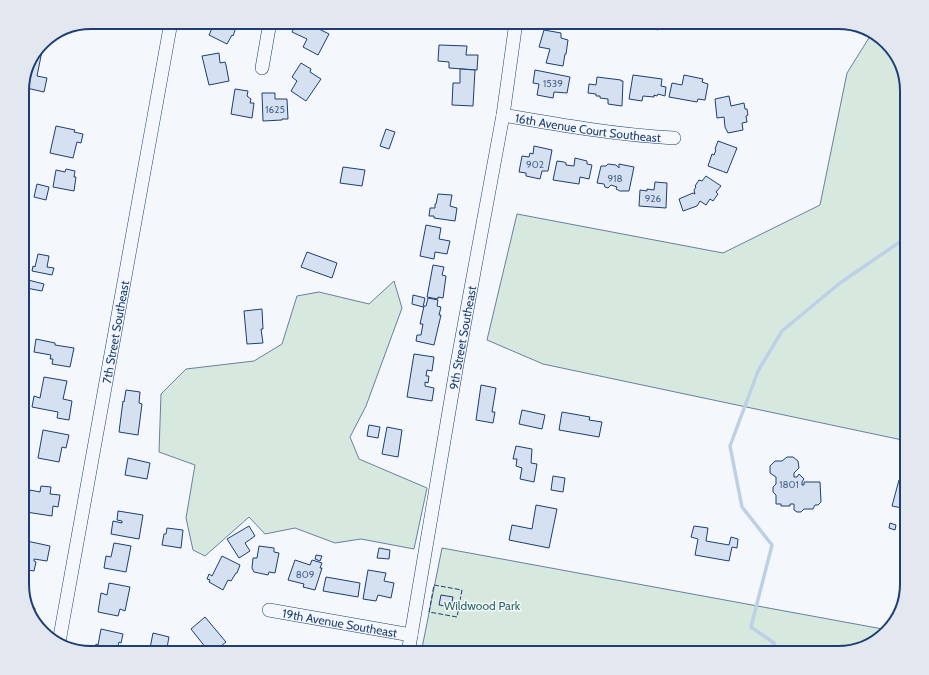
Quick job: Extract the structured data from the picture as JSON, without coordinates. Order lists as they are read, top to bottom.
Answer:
{
  "streets": {
    "street": [
      "16th Avenue Court Southeast",
      "7th Street Southeast",
      "9th Street Southeast",
      "19th Avenue Southeast"
    ]
  },
  "crossings": [
    ["16th Avenue Court Southeast", "9th Street Southeast"],
    ["9th Street Southeast", "19th Avenue Southeast"]
  ],
  "parks": ["Wildwood Park"],
  "house_numbers": [
    "1539",
    "1625",
    "902",
    "918",
    "926",
    "1801",
    "809"
  ]
}
